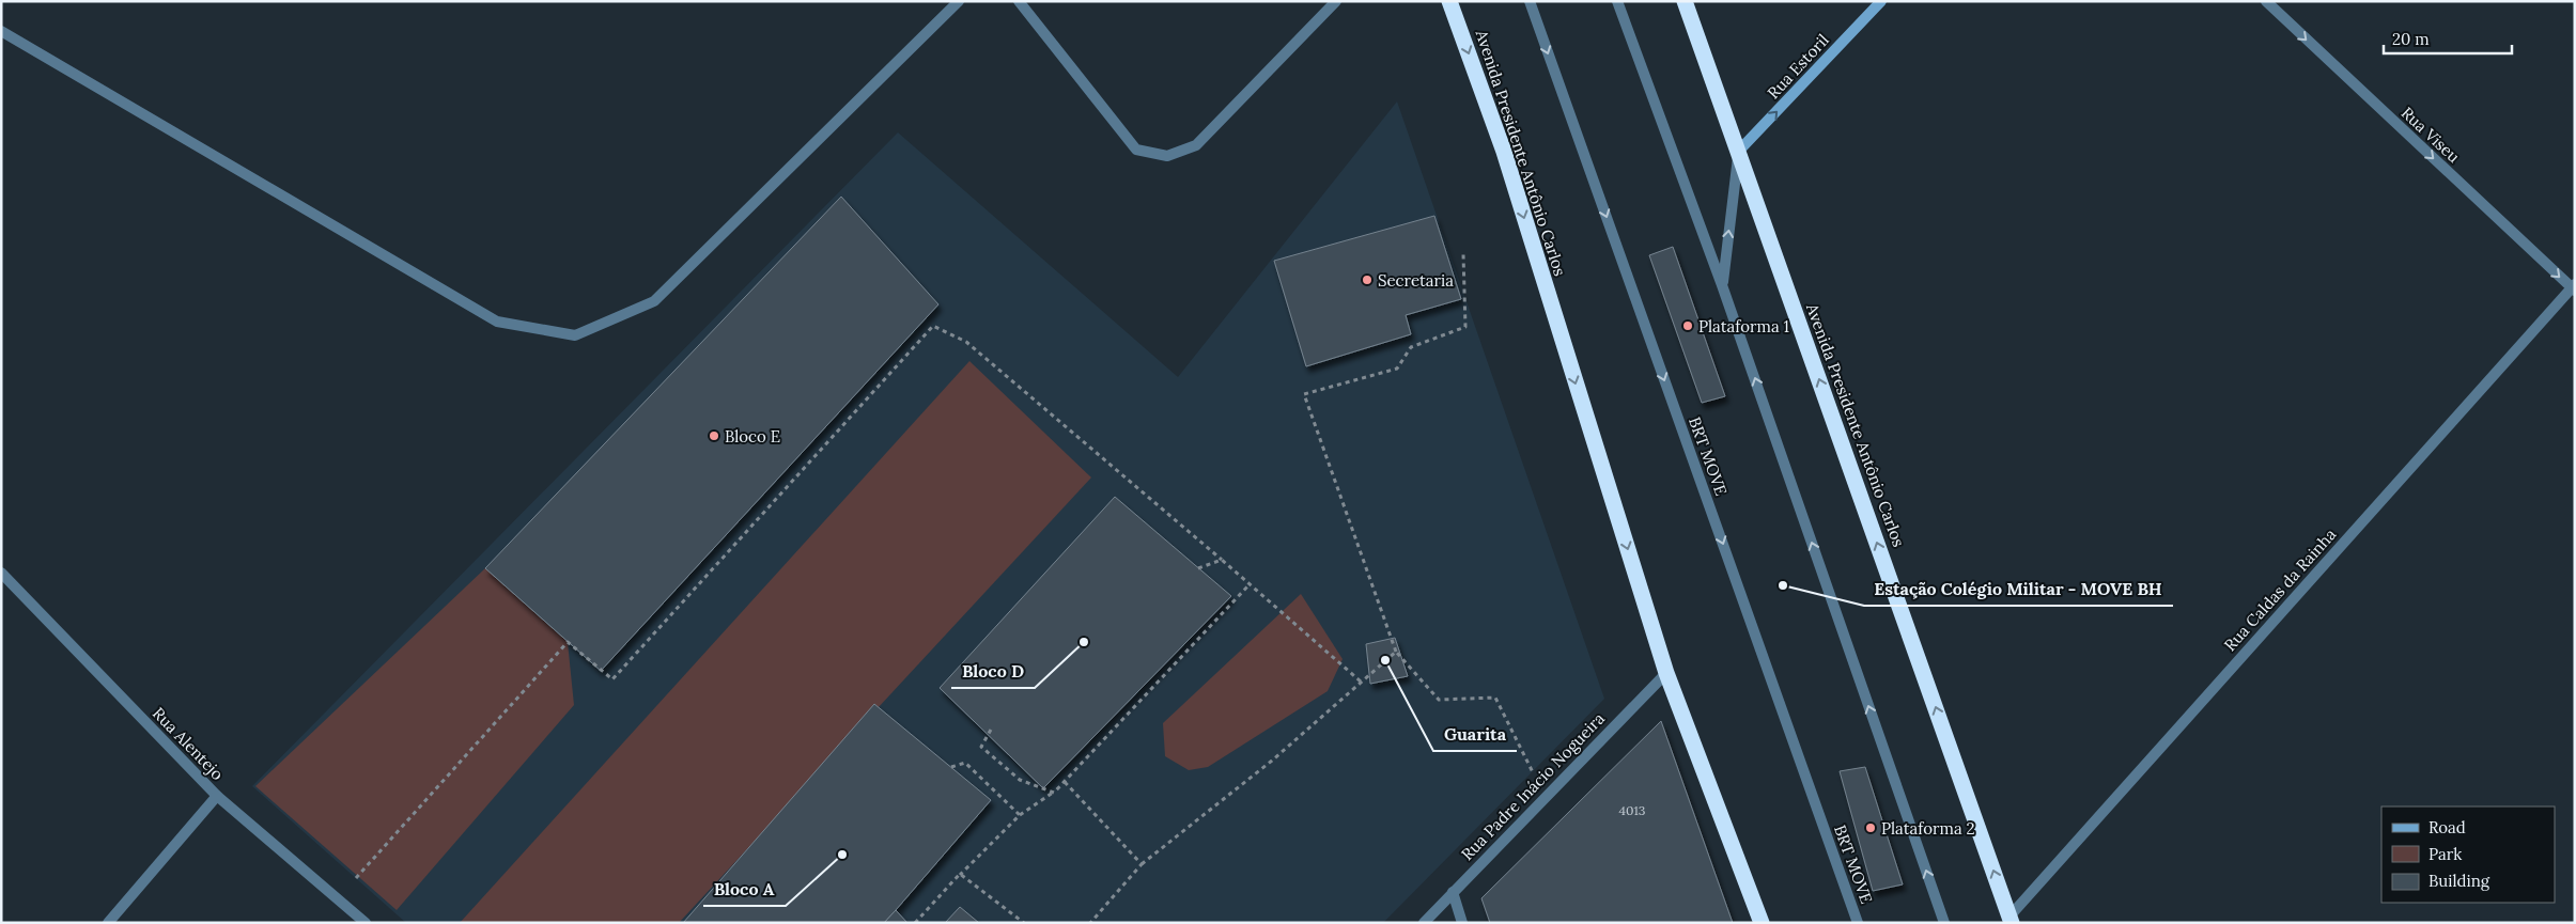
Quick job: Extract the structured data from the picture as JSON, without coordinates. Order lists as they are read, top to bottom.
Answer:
{
  "streets": {
    "highway": ["Avenida Presidente Antônio Carlos"],
    "street": [
      "Rua Estoril",
      "Rua Viseu",
      "BRT MOVE",
      "Rua Caldas da Rainha",
      "Rua Alentejo",
      "Rua Padre Inácio Nogueira"
    ]
  },
  "crossings": [
    ["Rua Estoril", "Avenida Presidente Antônio Carlos"],
    ["Rua Viseu", "Rua Caldas da Rainha"],
    ["Avenida Presidente Antônio Carlos", "Rua Caldas da Rainha"],
    ["Avenida Presidente Antônio Carlos", "Rua Padre Inácio Nogueira"]
  ],
  "one_way": ["Rua Estoril", "Rua Viseu"],
  "places": [
    "Secretaria",
    "Plataforma 1",
    "Bloco E",
    "Estação Colégio Militar - MOVE BH",
    "Bloco D",
    "Guarita",
    "Plataforma 2",
    "Bloco A"
  ],
  "house_numbers": ["4013"],
  "legend": ["Road", "Park", "Building"],
  "scale_bar": "20 m"
}
